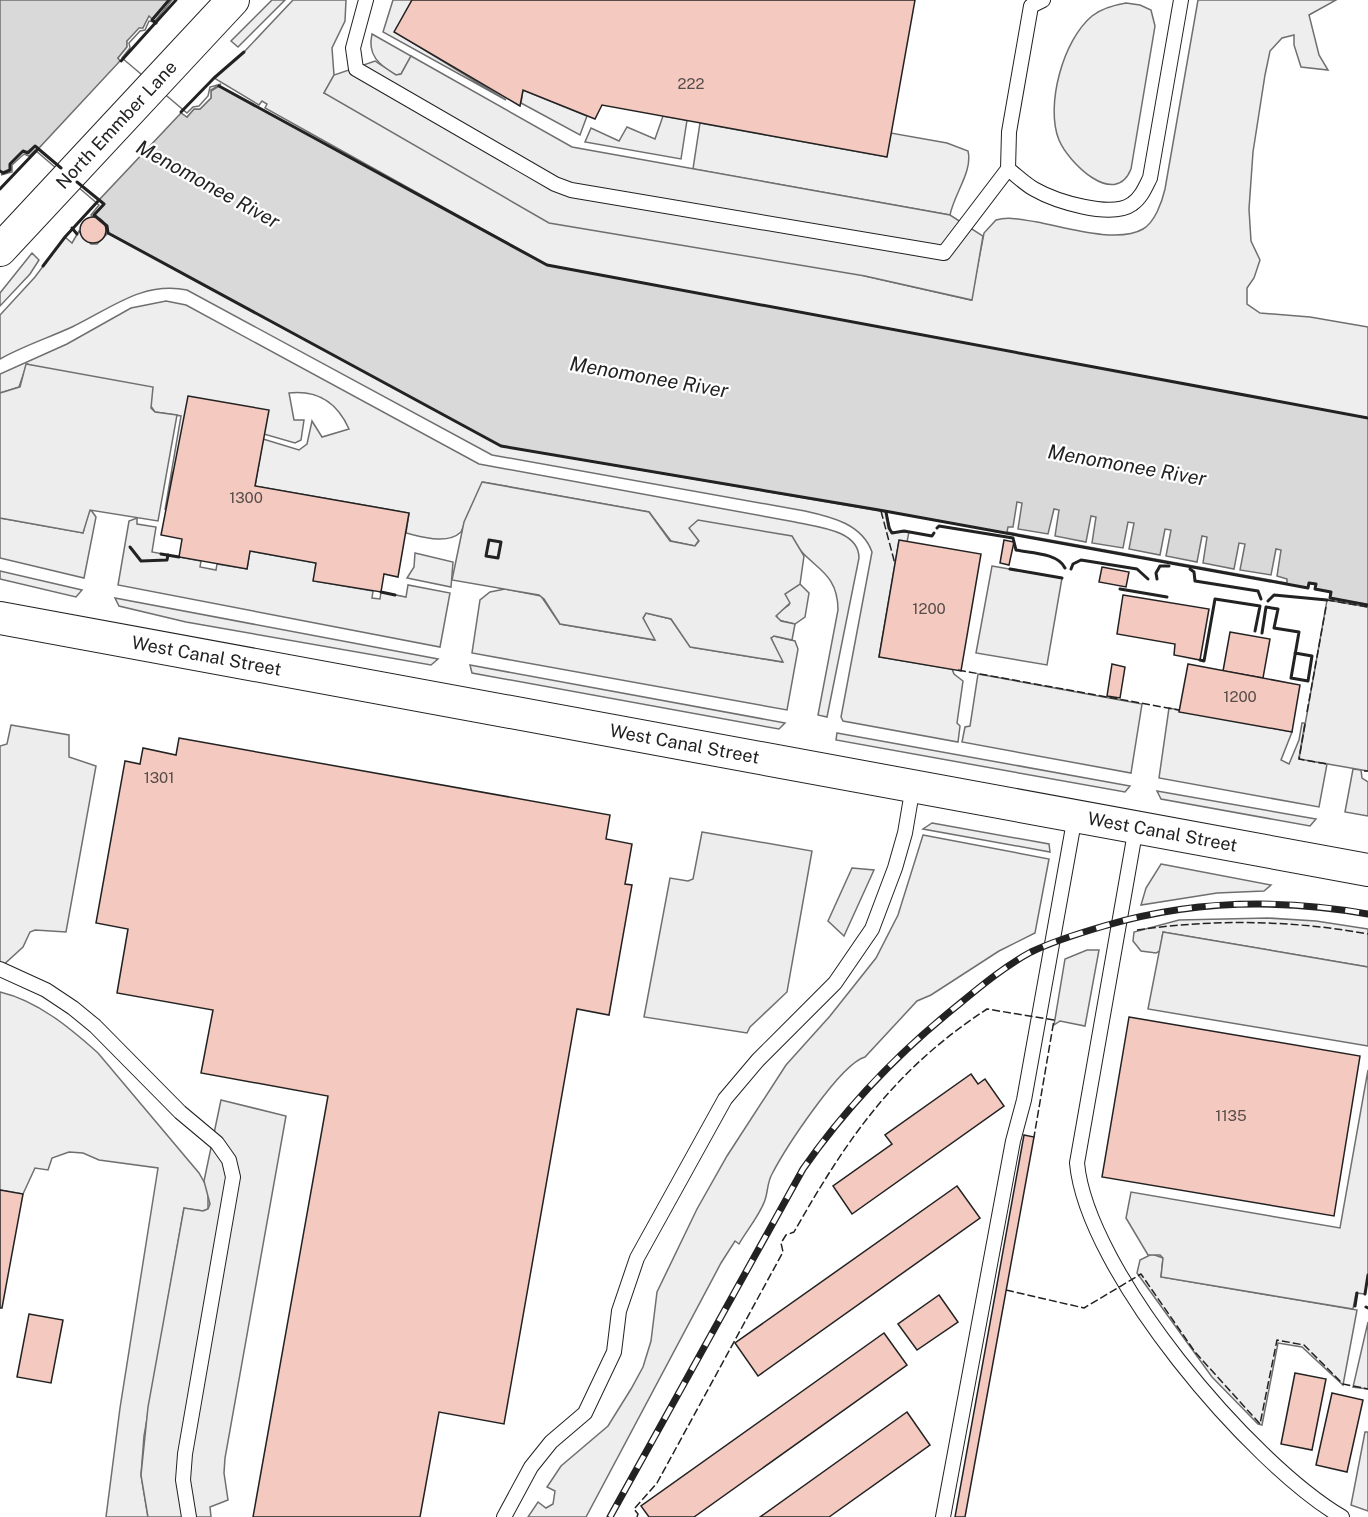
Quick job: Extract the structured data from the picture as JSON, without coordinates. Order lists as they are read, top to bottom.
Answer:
{
  "streets": {
    "street": ["North Emmber Lane", "West Canal Street"]
  },
  "water": ["Menomonee River"],
  "house_numbers": [
    "222",
    "1300",
    "1200",
    "1200",
    "1301",
    "1135"
  ]
}
